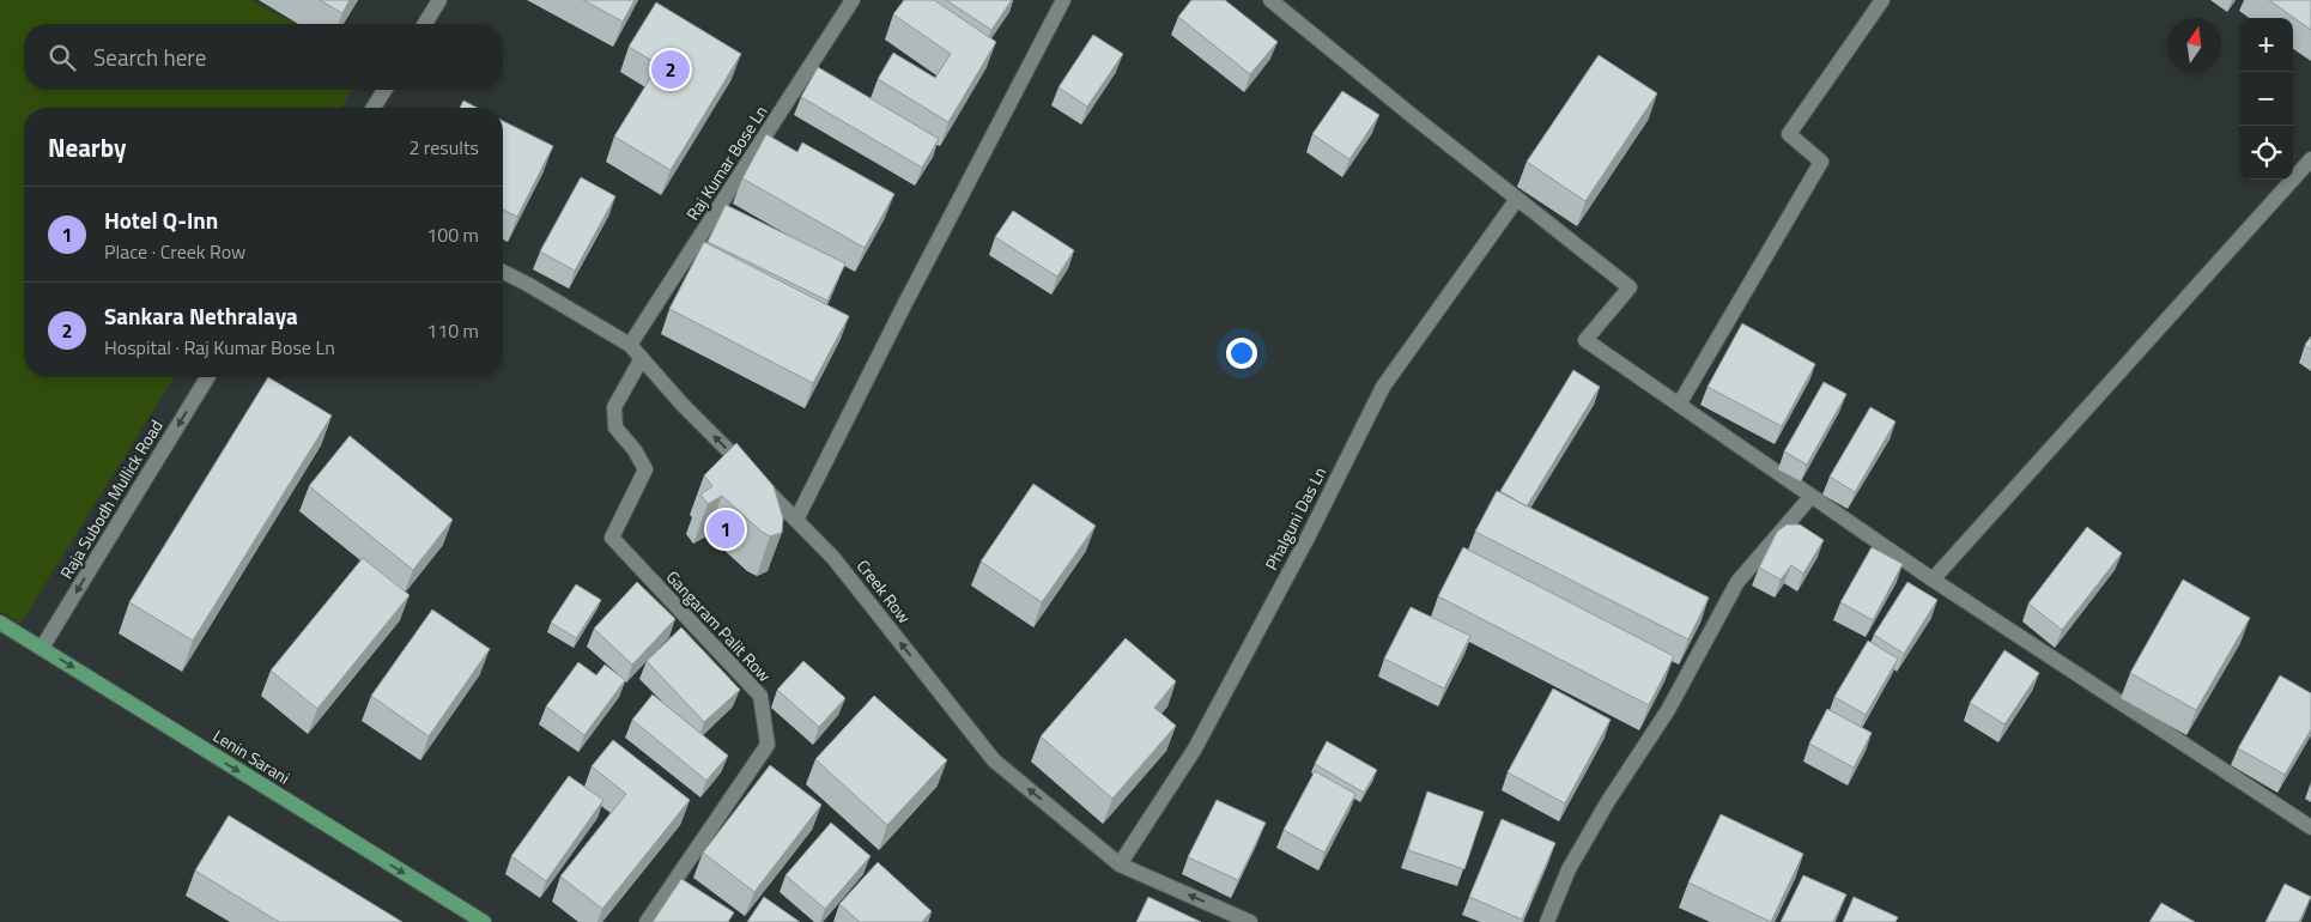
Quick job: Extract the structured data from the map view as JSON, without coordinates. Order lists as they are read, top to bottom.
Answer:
{
  "streets": {
    "main road": ["Lenin Sarani"],
    "street": [
      "Raj Kumar Bose Ln",
      "Raja Subodh Mullick Road",
      "Phalguni Das Ln",
      "Creek Row",
      "Gangaram Palit Row"
    ]
  },
  "crossings": [
    ["Raj Kumar Bose Ln", "Creek Row"],
    ["Raja Subodh Mullick Road", "Lenin Sarani"],
    ["Phalguni Das Ln", "Creek Row"],
    ["Creek Row", "Gangaram Palit Row"]
  ],
  "one_way": ["Raja Subodh Mullick Road", "Creek Row", "Lenin Sarani"],
  "north": "top",
  "page": {
    "map_buttons": ["+", "−"],
    "search": "Search here",
    "pins": ["2", "1"],
    "heading": ["Nearby", "2 results"],
    "list": [
      {
        "mark": "1",
        "name": "Hotel Q-Inn",
        "note": "Place · Creek Row",
        "value": "100 m"
      },
      {
        "mark": "2",
        "name": "Sankara Nethralaya",
        "note": "Hospital · Raj Kumar Bose Ln",
        "value": "110 m"
      }
    ]
  }
}
